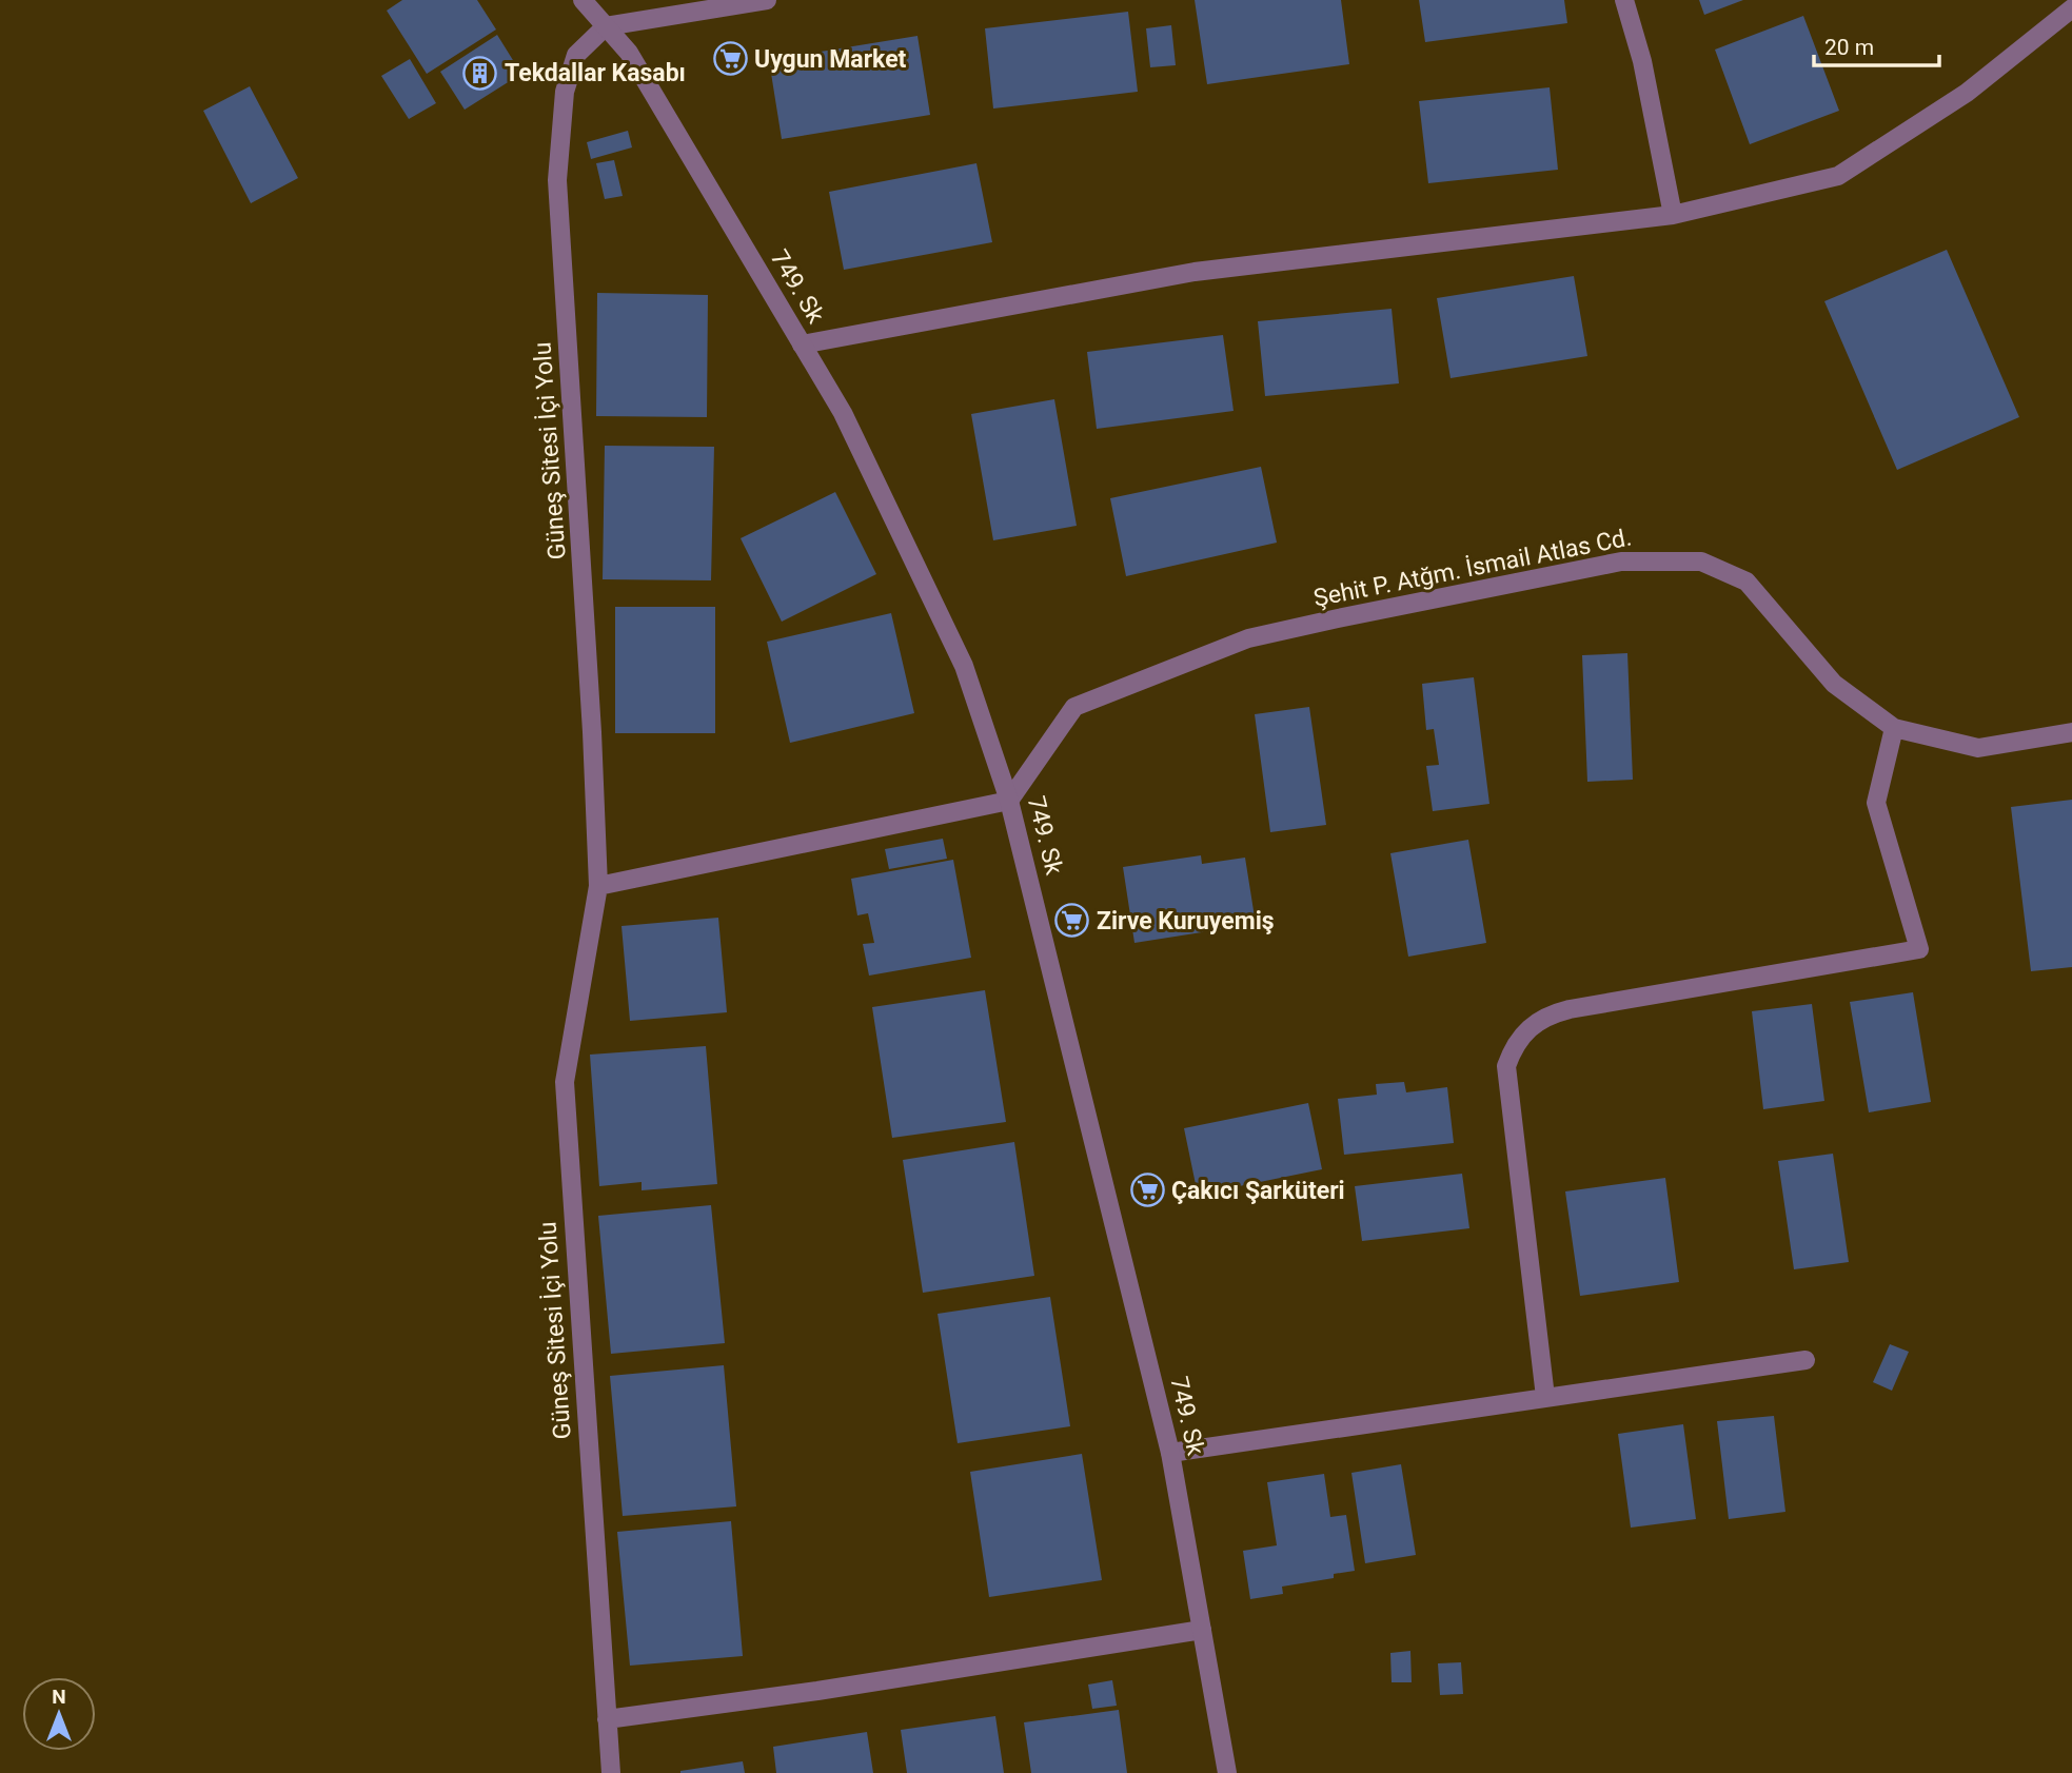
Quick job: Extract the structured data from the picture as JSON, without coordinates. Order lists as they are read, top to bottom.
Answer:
{
  "streets": {
    "street": ["749. Sk", "Güneş Sitesi İçi Yolu", "Şehit P. Atğm. İsmail Atlas Cd."]
  },
  "crossings": [
    ["749. Sk", "Güneş Sitesi İçi Yolu"],
    ["749. Sk", "Şehit P. Atğm. İsmail Atlas Cd."]
  ],
  "places": {
    "supermarket": ["Uygun Market", "Zirve Kuruyemiş", "Çakıcı Şarküteri"],
    "building": ["Tekdallar Kasabı"]
  },
  "scale_bar": "20 m",
  "north": "top"
}
